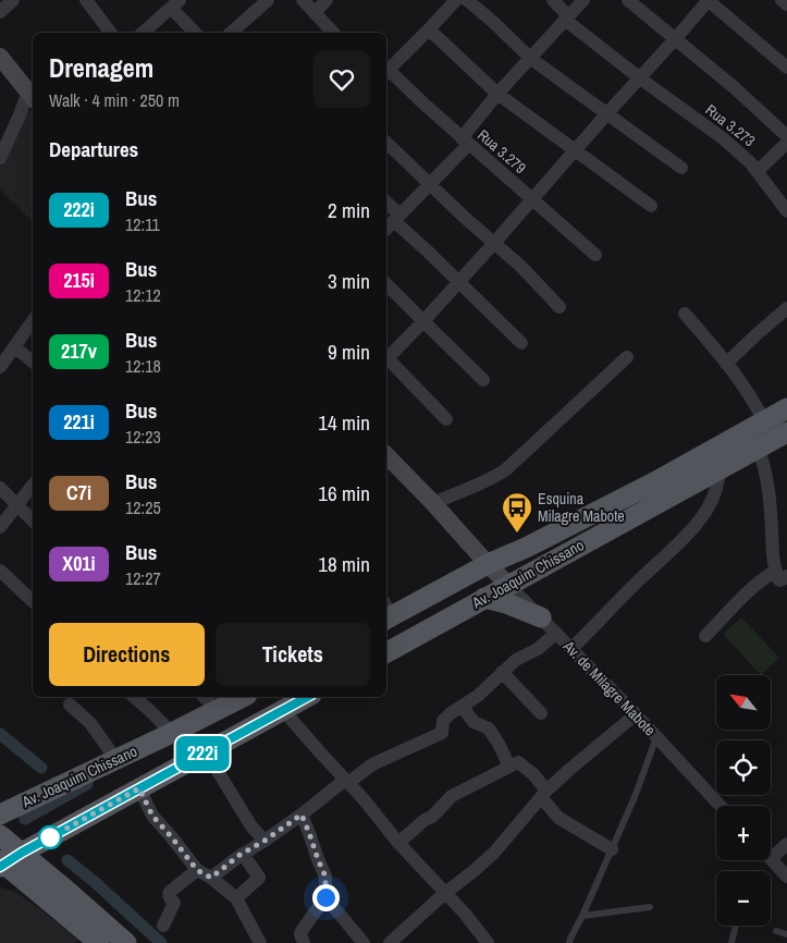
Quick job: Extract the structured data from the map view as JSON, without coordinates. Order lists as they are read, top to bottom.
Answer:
{
  "streets": {
    "main road": ["Av. Joaquim Chissano"],
    "street": ["Rua 3.273", "Rua 3.279", "Av. de Milagre Mabote"]
  },
  "crossings": [
    ["Av. Joaquim Chissano", "Av. de Milagre Mabote"]
  ],
  "places": {
    "bus stop": ["Esquina Milagre Mabote"]
  },
  "lines": ["bus line 222i"],
  "north": "top left",
  "page": {
    "on_map": "222i",
    "heading": [
      ["Drenagem", "Walk · 4 min · 250 m"],
      "Departures"
    ],
    "list": [
      {
        "mark": "222i",
        "name": "Bus",
        "note": "12:11",
        "value": "2 min"
      },
      {
        "mark": "215i",
        "name": "Bus",
        "note": "12:12",
        "value": "3 min"
      },
      {
        "mark": "217v",
        "name": "Bus",
        "note": "12:18",
        "value": "9 min"
      },
      {
        "mark": "221i",
        "name": "Bus",
        "note": "12:23",
        "value": "14 min"
      },
      {
        "mark": "C7i",
        "name": "Bus",
        "note": "12:25",
        "value": "16 min"
      },
      {
        "mark": "X01i",
        "name": "Bus",
        "note": "12:27",
        "value": "18 min"
      }
    ],
    "buttons": ["Directions", "Tickets"],
    "map_buttons": ["+", "−"]
  }
}
